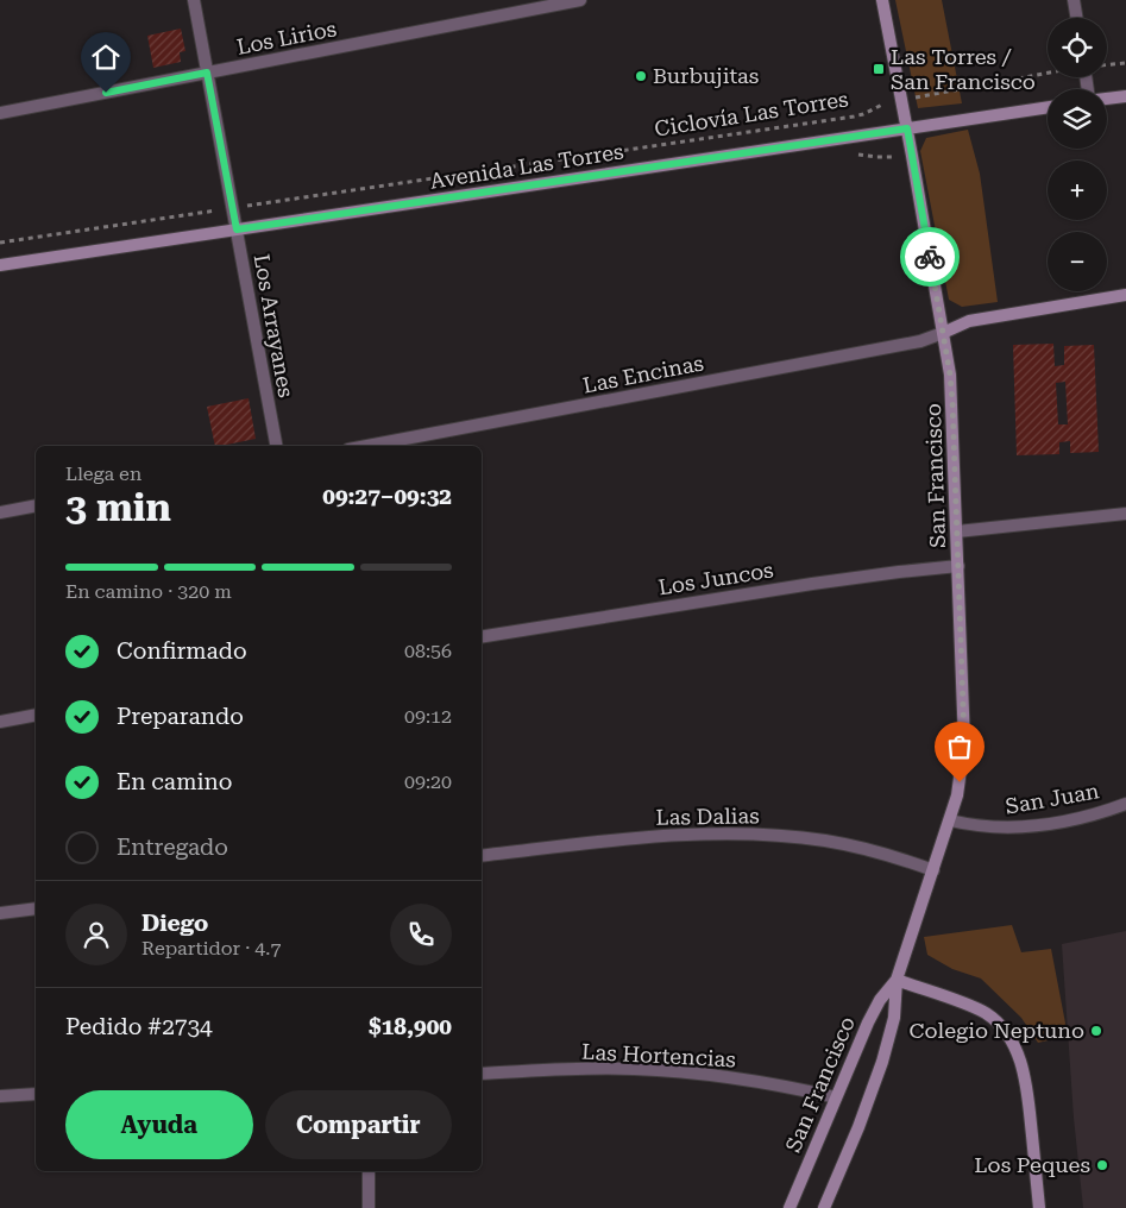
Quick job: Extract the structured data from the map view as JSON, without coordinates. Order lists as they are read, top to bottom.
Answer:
{
  "streets": {
    "main road": ["Avenida Las Torres", "San Francisco"],
    "street": [
      "Los Lirios",
      "Los Arrayanes",
      "Las Encinas",
      "Los Juncos",
      "San Juan",
      "Las Dalias",
      "Las Hortencias"
    ],
    "path": ["Ciclovía Las Torres"]
  },
  "crossings": [
    ["Los Lirios", "Los Arrayanes"],
    ["Ciclovía Las Torres", "Los Arrayanes"],
    ["Ciclovía Las Torres", "San Francisco"],
    ["Avenida Las Torres", "Los Arrayanes"],
    ["Avenida Las Torres", "San Francisco"],
    ["Las Encinas", "San Francisco"],
    ["San Francisco", "Los Juncos"],
    ["San Francisco", "San Juan"],
    ["San Francisco", "Las Dalias"],
    ["San Francisco", "Las Hortencias"]
  ],
  "places": {
    "transit": ["Las Torres / San Francisco"],
    "other": ["Burbujitas", "Colegio Neptuno", "Los Peques"]
  },
  "page": {
    "map_buttons": ["+", "−"],
    "heading": ["3 min", "Llega en", "09:27–09:32"],
    "panel": [
      "Diego",
      "Repartidor · 4.7",
      "Pedido #2734",
      "$18,900"
    ],
    "bar": "En camino · 320 m",
    "list": [
      ["Confirmado", "08:56"],
      ["Preparando", "09:12"],
      ["En camino", "09:20"],
      "Entregado"
    ],
    "buttons": ["Ayuda", "Compartir"]
  }
}
